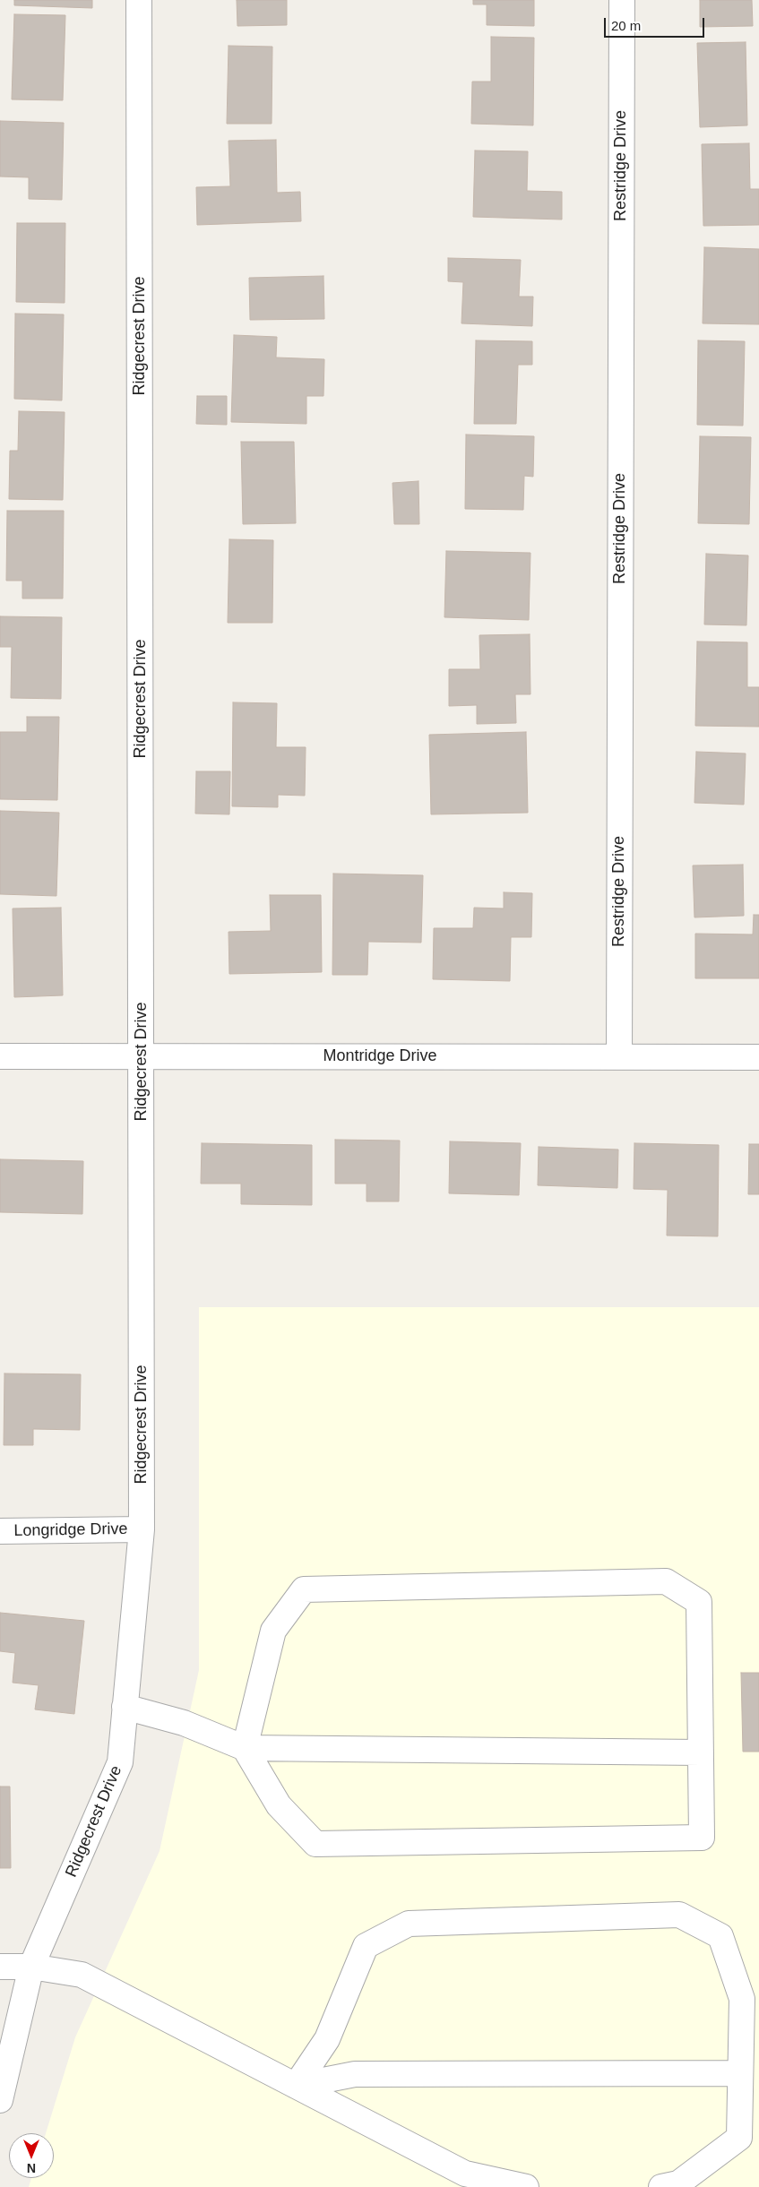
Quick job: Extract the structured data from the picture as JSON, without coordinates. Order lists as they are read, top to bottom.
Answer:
{
  "streets": {
    "street": [
      "Restridge Drive",
      "Ridgecrest Drive",
      "Montridge Drive",
      "Longridge Drive"
    ]
  },
  "crossings": [
    ["Restridge Drive", "Montridge Drive"],
    ["Ridgecrest Drive", "Montridge Drive"],
    ["Ridgecrest Drive", "Longridge Drive"]
  ],
  "scale_bar": "20 m",
  "north": "bottom"
}
